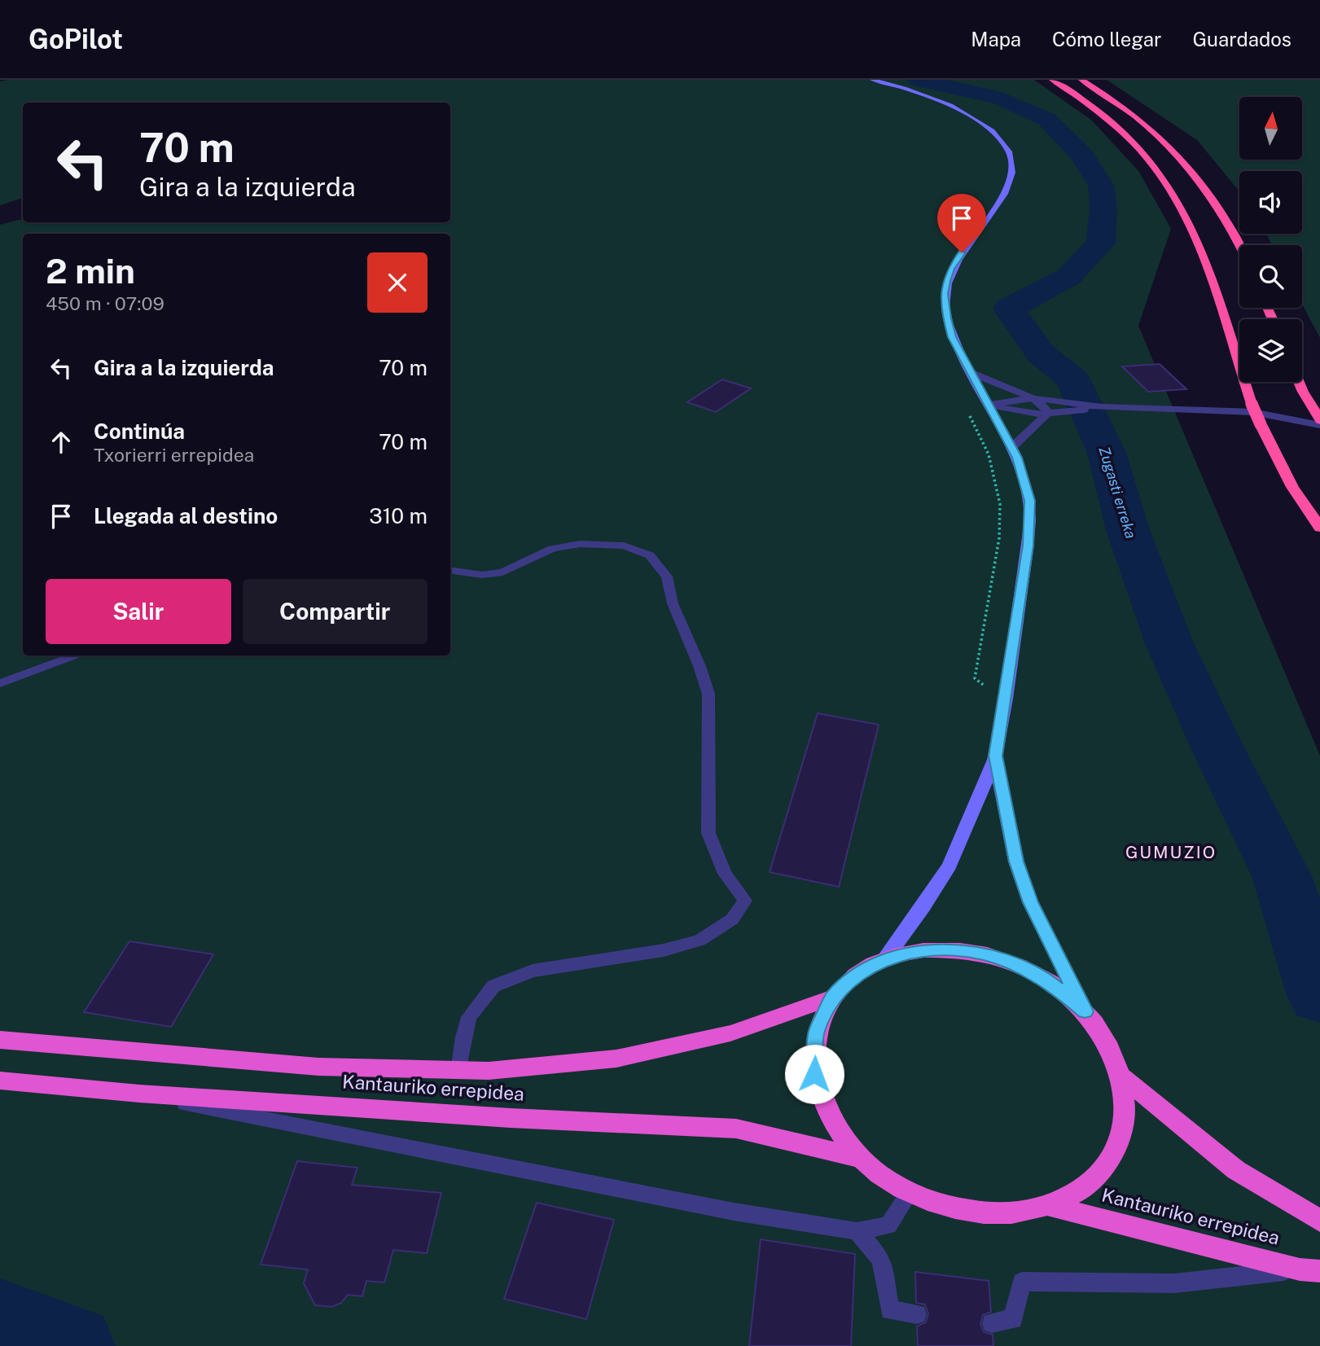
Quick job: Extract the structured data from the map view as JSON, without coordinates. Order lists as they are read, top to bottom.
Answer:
{
  "streets": {
    "highway": ["Kantauriko errepidea"]
  },
  "districts": ["GUMUZIO"],
  "water": ["Zugasti erreka"],
  "north": "top",
  "page": {
    "header": "GoPilot",
    "nav": ["Mapa", "Cómo llegar", "Guardados"],
    "turn": ["70 m", "Gira a la izquierda"],
    "heading": ["2 min", "450 m · 07:09"],
    "list": [
      {
        "name": "Gira a la izquierda",
        "value": "70 m"
      },
      {
        "name": "Continúa",
        "note": "Txorierri errepidea",
        "value": "70 m"
      },
      {
        "name": "Llegada al destino",
        "value": "310 m"
      }
    ],
    "buttons": ["Salir", "Compartir"]
  }
}
